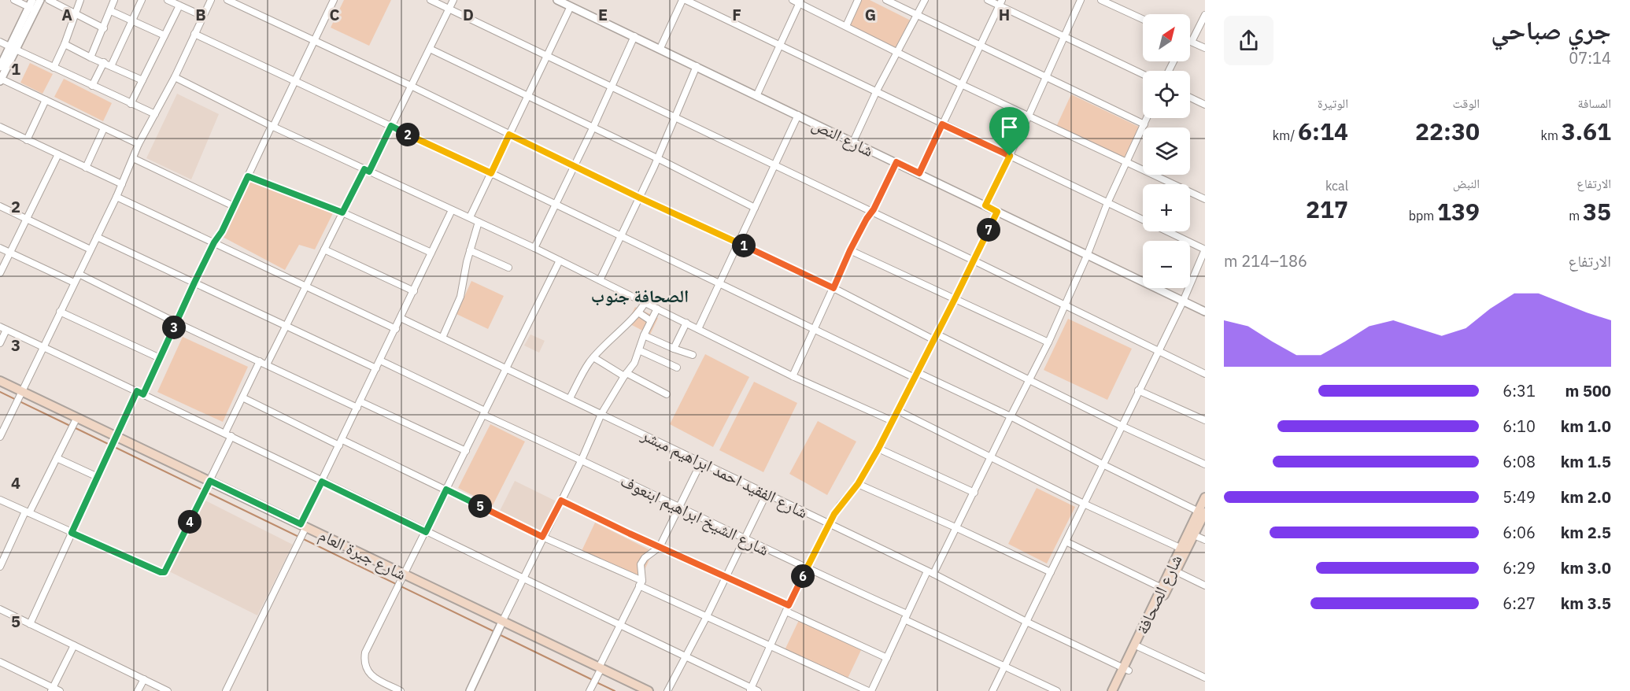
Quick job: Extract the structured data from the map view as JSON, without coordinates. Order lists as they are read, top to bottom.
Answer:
{
  "streets": {
    "main road": ["شارع جبرة العام", "شارع الصحافة"],
    "street": ["شارع النص", "شارع الفقيد احمد ابراهيم مبشر", "شارع الشيخ ابراهيم ابنعوف"]
  },
  "crossings": [
    ["شارع الفقيد احمد ابراهيم مبشر", "شارع الصحافة"]
  ],
  "districts": ["الصحافة جنوب"],
  "north": "top right",
  "page": {
    "heading": ["جري صباحي", "07:14"],
    "map_buttons": ["+", "−"],
    "stats": [
      ["المسافة", "3.61 km"],
      ["الوقت", "22:30"],
      ["الوتيرة", "6:14 /km"],
      ["الارتفاع", "35 m"],
      ["النبض", "139 bpm"],
      ["kcal", "217"]
    ],
    "pins": [
      "2",
      "7",
      "1",
      "3",
      "5",
      "4",
      "6"
    ],
    "chart": ["الارتفاع", "186–214 m"],
    "list": [
      {
        "name": "500 m",
        "note": "6:31"
      },
      {
        "name": "1.0 km",
        "note": "6:10"
      },
      {
        "name": "1.5 km",
        "note": "6:08"
      },
      {
        "name": "2.0 km",
        "note": "5:49"
      },
      {
        "name": "2.5 km",
        "note": "6:06"
      },
      {
        "name": "3.0 km",
        "note": "6:29"
      },
      {
        "name": "3.5 km",
        "note": "6:27"
      }
    ]
  },
  "grid": {
    "columns": [
      "A",
      "B",
      "C",
      "D",
      "E",
      "F",
      "G",
      "H"
    ],
    "rows": [
      "1",
      "2",
      "3",
      "4",
      "5"
    ]
  }
}
